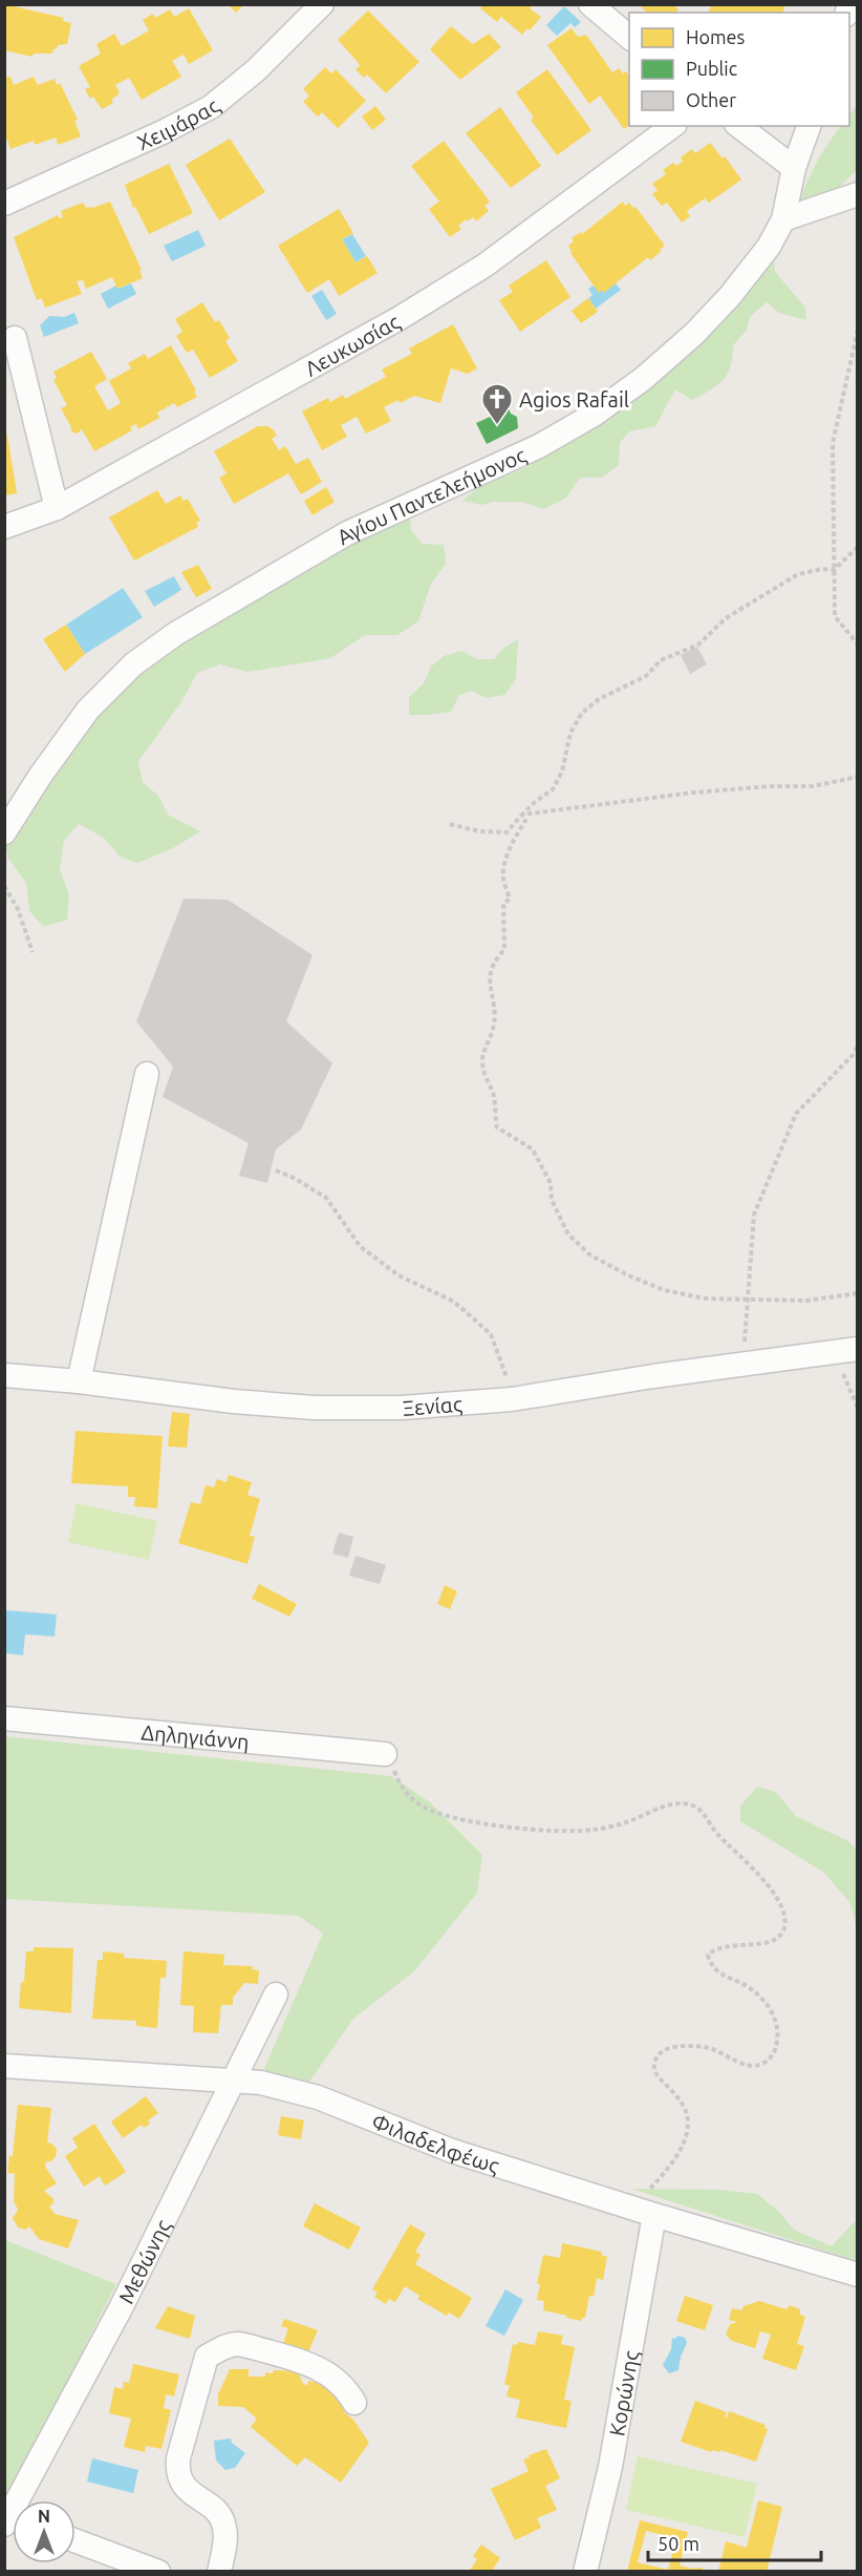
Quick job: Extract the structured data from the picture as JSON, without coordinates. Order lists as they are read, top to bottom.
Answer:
{
  "streets": {
    "street": [
      "Χειμάρας",
      "Λευκωσίας",
      "Αγίου Παντελεήμονος",
      "Ξενίας",
      "Δηληγιάννη",
      "Φιλαδελφέως",
      "Μεθώνης",
      "Κορώνης"
    ]
  },
  "crossings": [
    ["Φιλαδελφέως", "Μεθώνης"],
    ["Φιλαδελφέως", "Κορώνης"]
  ],
  "places": {
    "church": ["Agios Rafail"]
  },
  "legend": ["Homes", "Public", "Other"],
  "scale_bar": "50 m",
  "north": "top"
}
